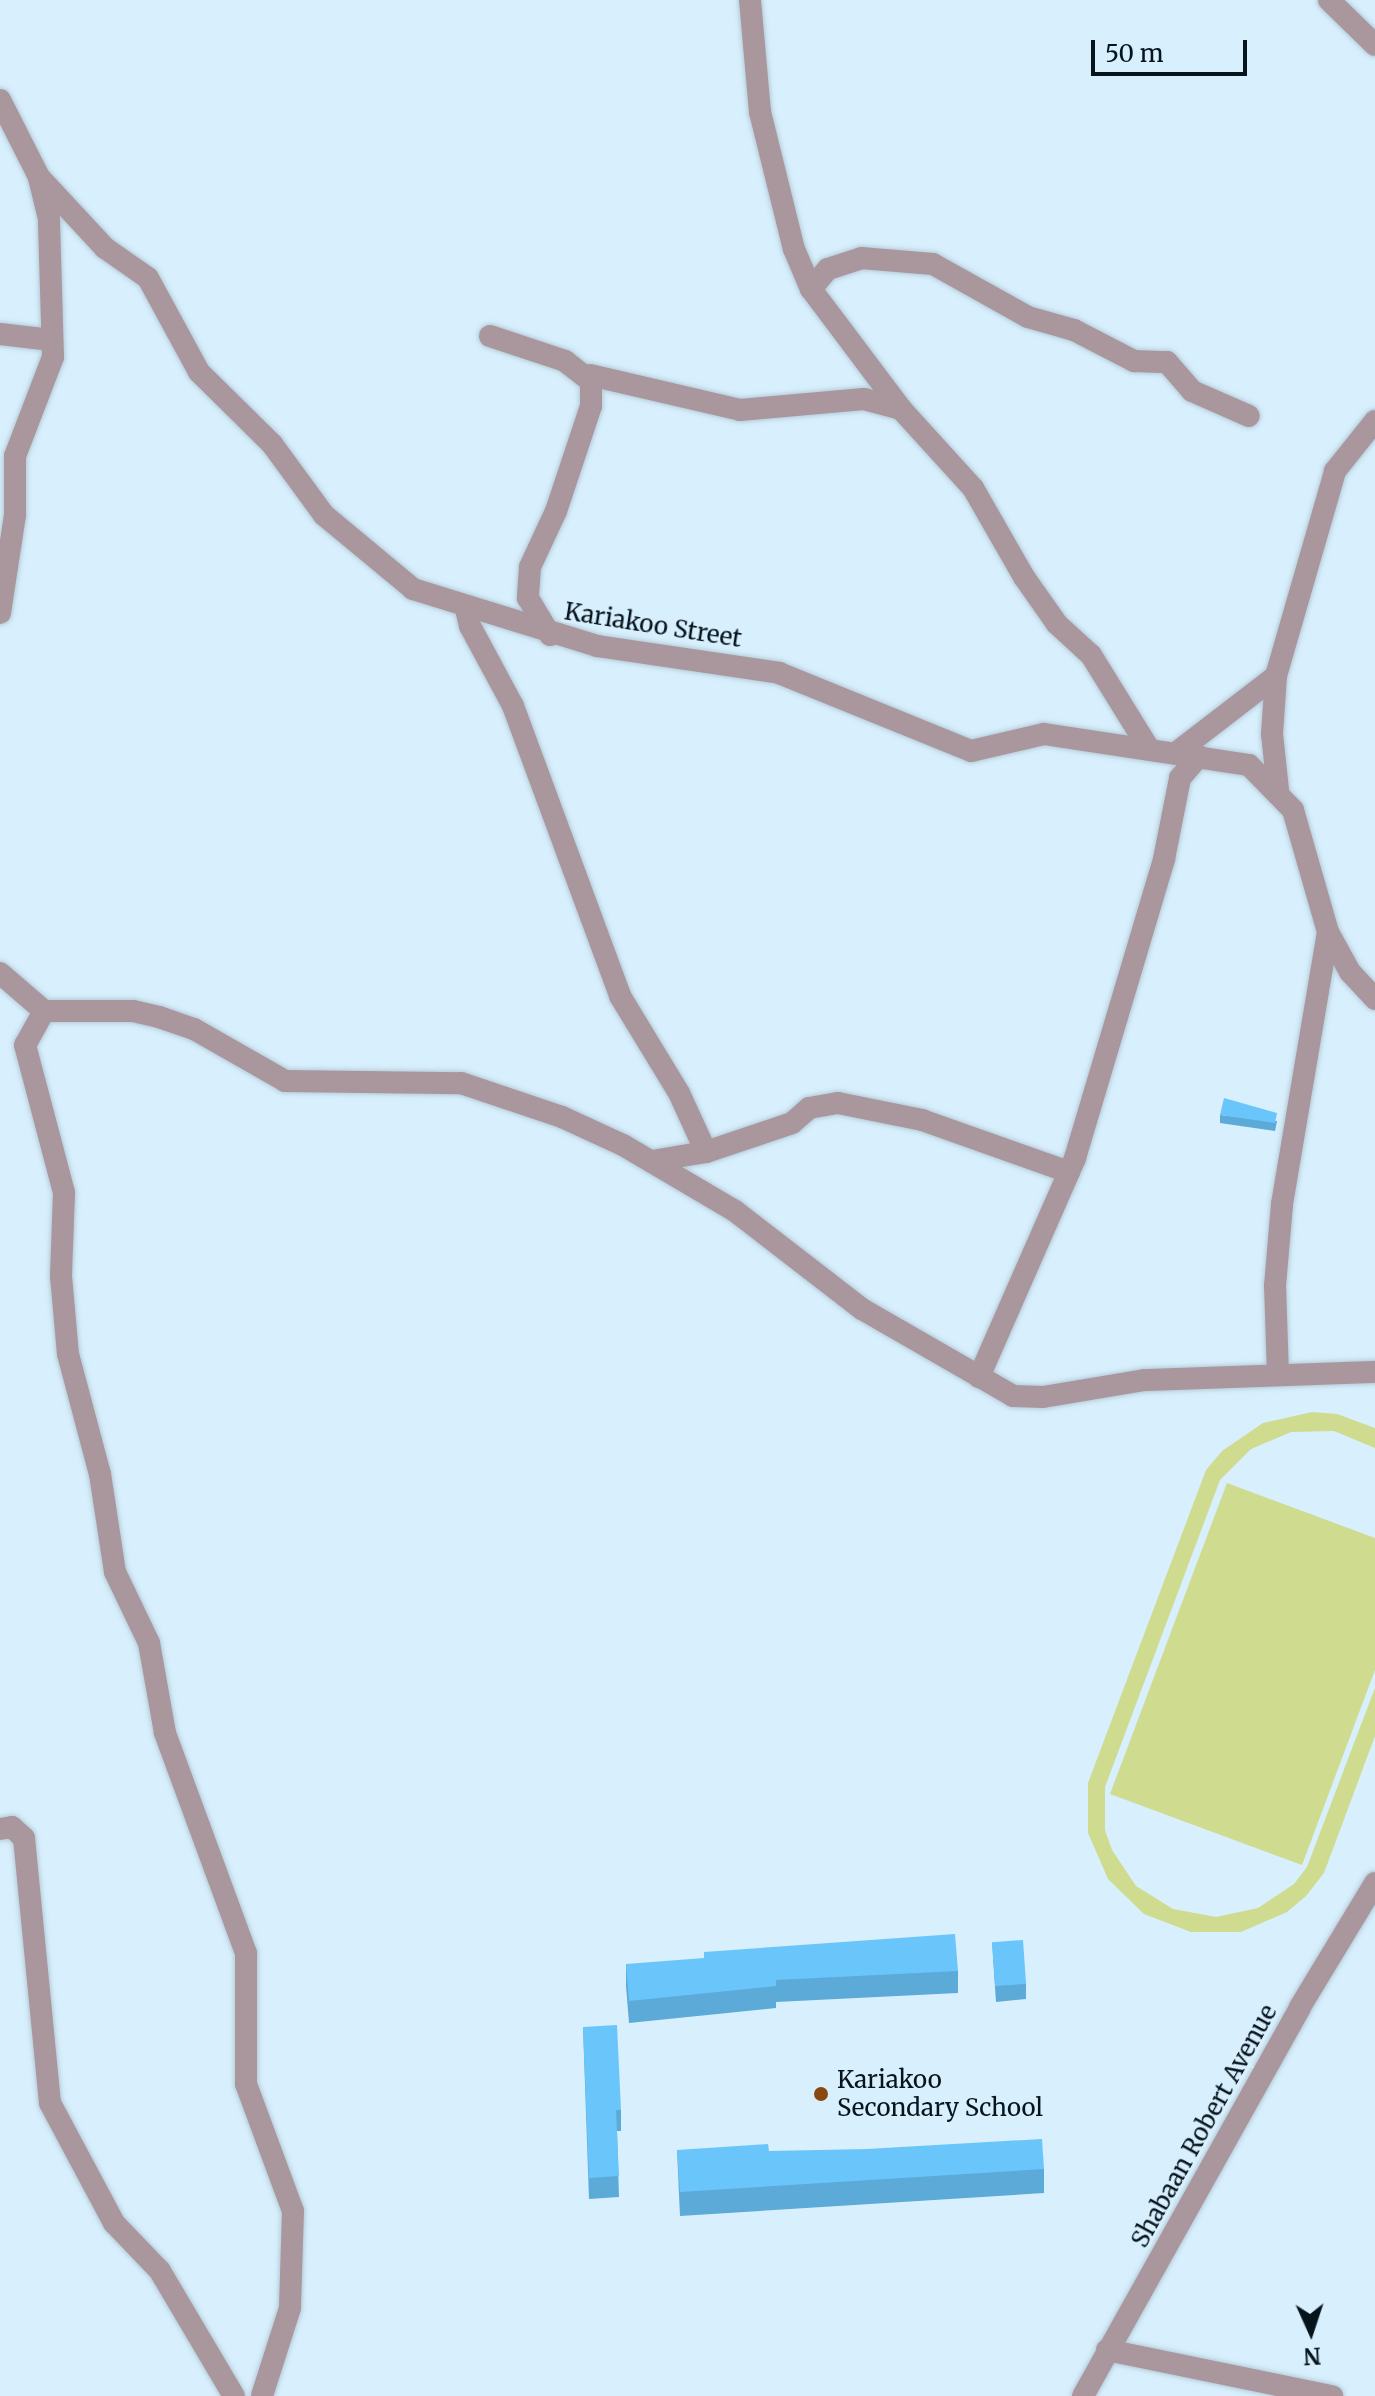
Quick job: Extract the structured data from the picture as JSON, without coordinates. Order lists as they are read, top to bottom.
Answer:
{
  "streets": {
    "street": ["Kariakoo Street", "Shabaan Robert Avenue"]
  },
  "places": ["Kariakoo Secondary School"],
  "scale_bar": "50 m",
  "north": "bottom"
}
